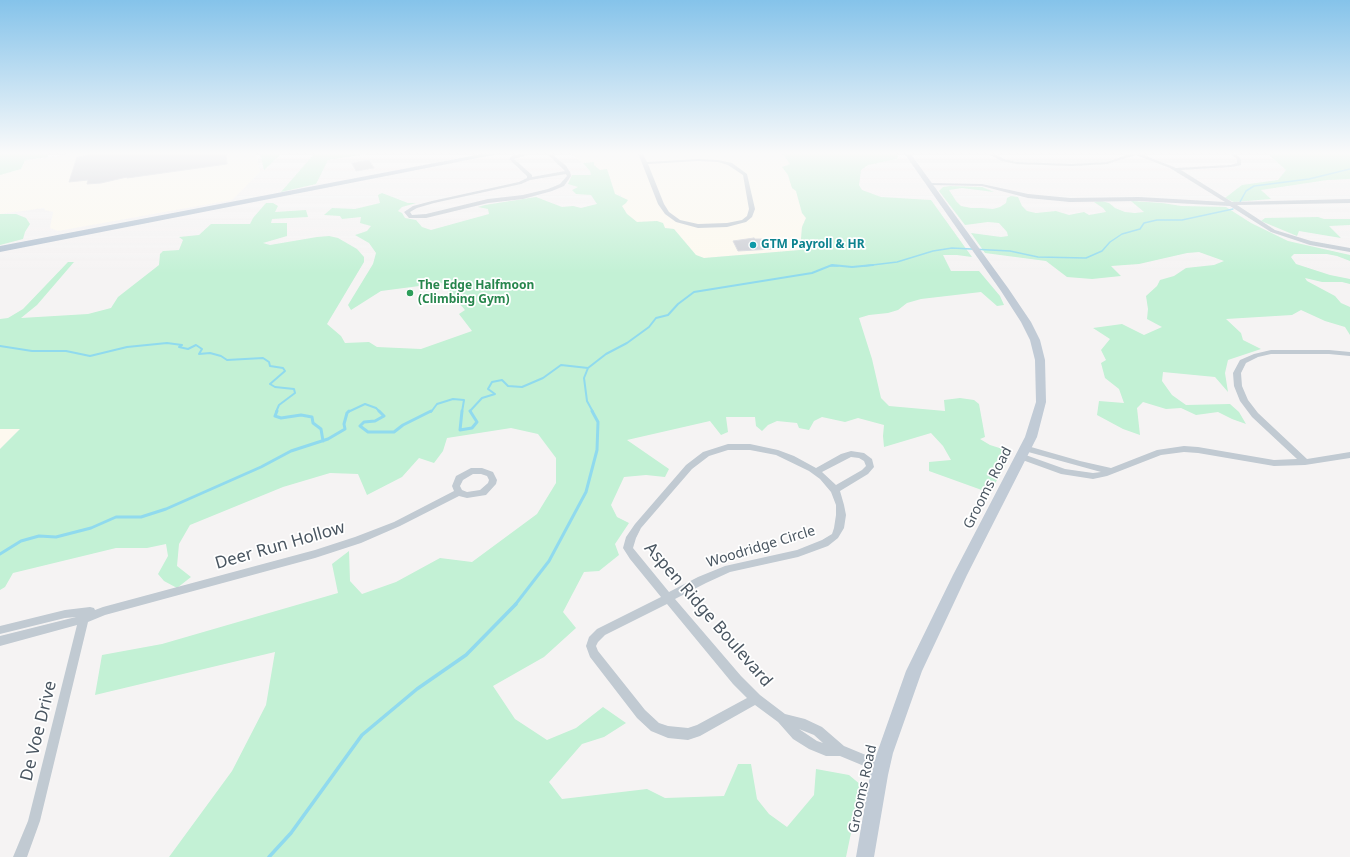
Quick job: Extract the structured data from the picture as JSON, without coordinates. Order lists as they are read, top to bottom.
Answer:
{
  "streets": {
    "street": [
      "Grooms Road",
      "Deer Run Hollow",
      "Woodridge Circle",
      "Aspen Ridge Boulevard",
      "De Voe Drive"
    ]
  },
  "crossings": [
    ["Grooms Road", "Aspen Ridge Boulevard"],
    ["Deer Run Hollow", "De Voe Drive"],
    ["Woodridge Circle", "Aspen Ridge Boulevard"]
  ],
  "places": ["GTM Payroll & HR", "The Edge Halfmoon (Climbing Gym)"]
}
